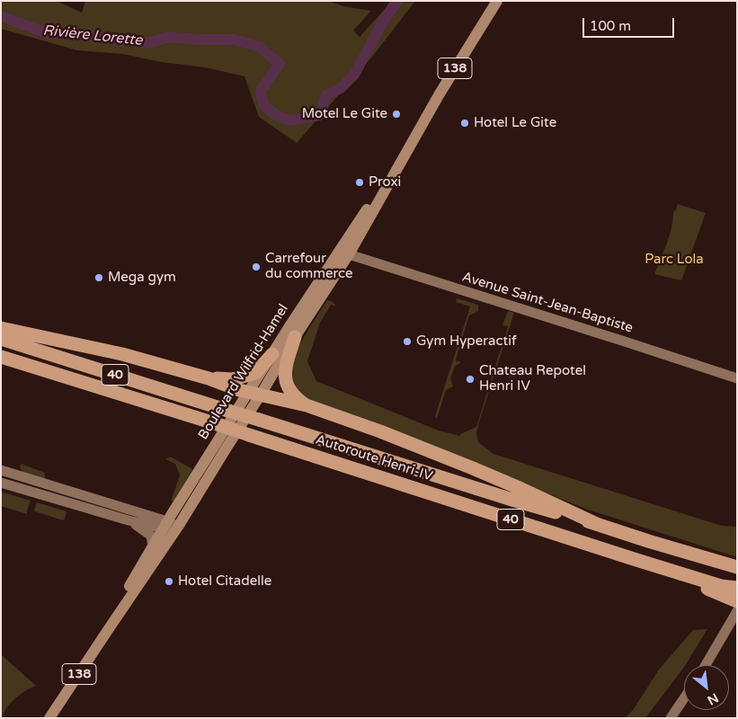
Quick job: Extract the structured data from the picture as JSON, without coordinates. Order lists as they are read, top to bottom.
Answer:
{
  "streets": {
    "highway": ["40", "Autoroute Henri-IV"],
    "main road": ["138", "Boulevard Wilfrid-Hamel"],
    "street": ["Avenue Saint-Jean-Baptiste"]
  },
  "crossings": [
    ["Avenue Saint-Jean-Baptiste", "Boulevard Wilfrid-Hamel"]
  ],
  "water": ["Rivière Lorette"],
  "parks": ["Parc Lola"],
  "places": [
    "Motel Le Gite",
    "Hotel Le Gite",
    "Proxi",
    "Carrefour du commerce",
    "Mega gym",
    "Gym Hyperactif",
    "Chateau Repotel Henri IV",
    "Hotel Citadelle"
  ],
  "scale_bar": "100 m",
  "north": "bottom right"
}
